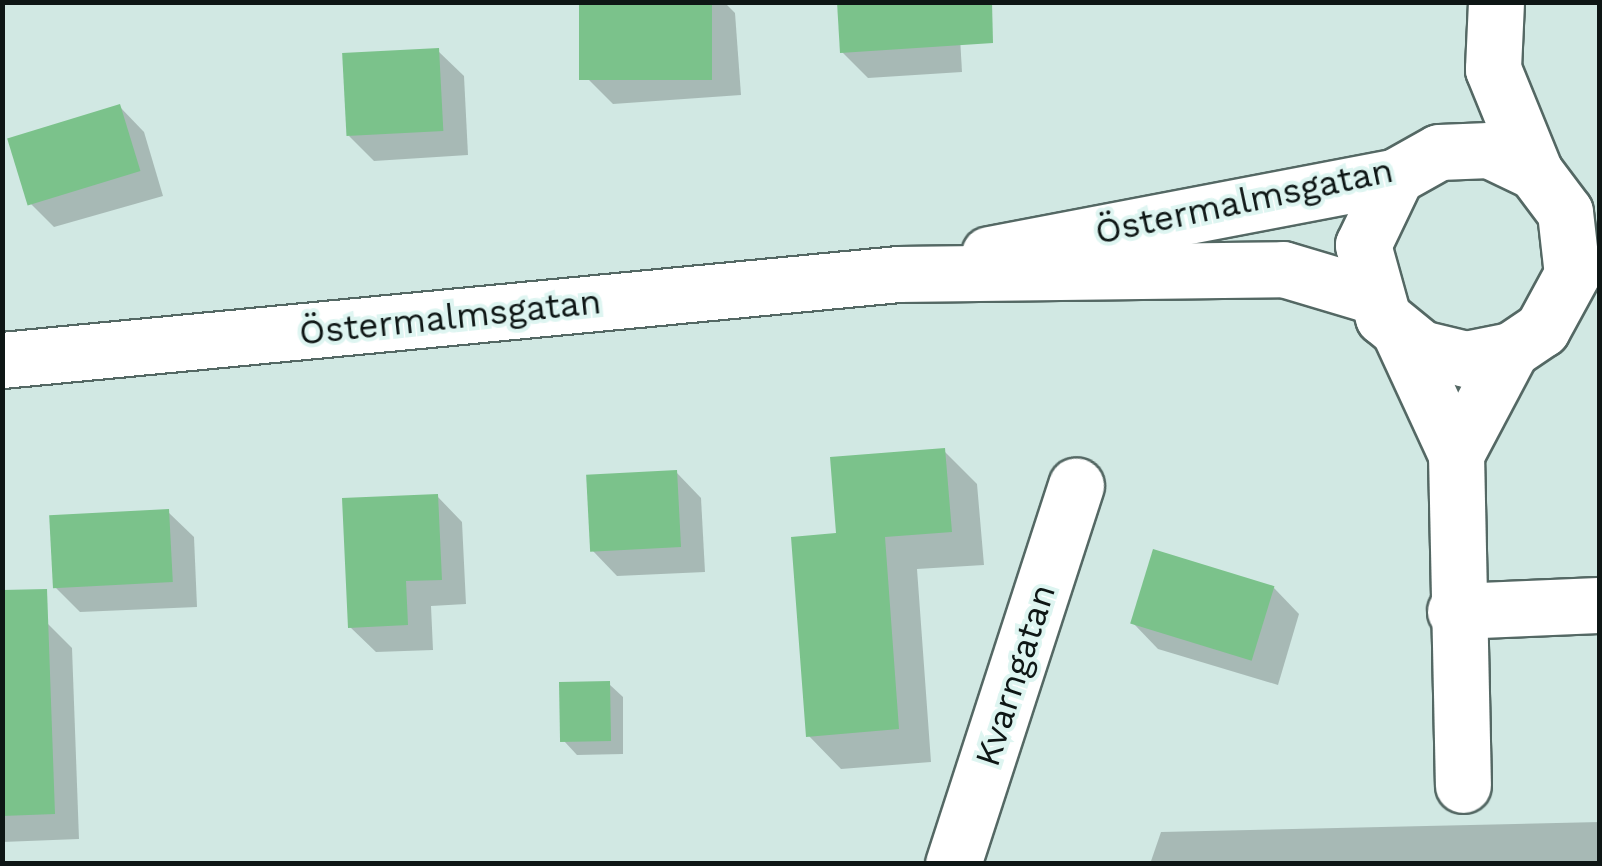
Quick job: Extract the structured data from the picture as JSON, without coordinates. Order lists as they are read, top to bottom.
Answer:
{
  "streets": {
    "main road": ["Östermalmsgatan", "Kvarngatan"]
  }
}
